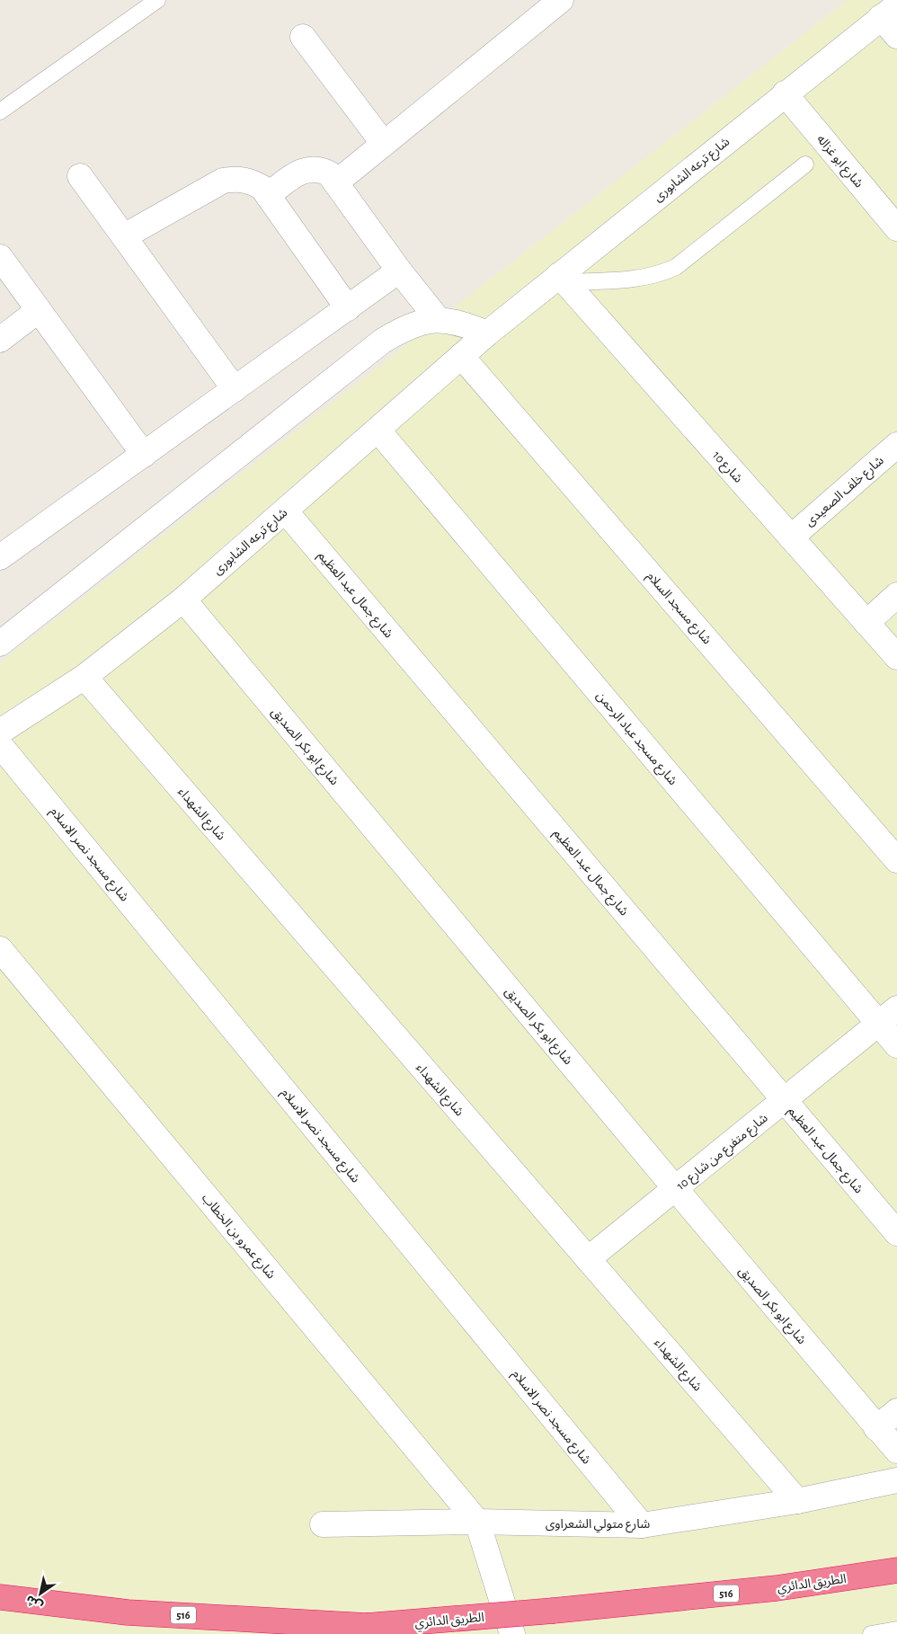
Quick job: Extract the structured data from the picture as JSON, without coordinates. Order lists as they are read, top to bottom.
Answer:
{
  "streets": {
    "highway": ["الطريق الدائري", "516"],
    "street": [
      "شارع ابو غزاله",
      "شارع ترعه الشابورى",
      "شارع 10",
      "شارع خلف الصعيدى",
      "شارع جمال عبد العظيم",
      "شارع مسجد السلام",
      "شارع مسجد عباد الرحمن",
      "شارع ابو بكر الصديق",
      "شارع الشهداء",
      "شارع مسجد نصر الاسلام",
      "شارع متفرع من شارع 10",
      "شارع عمرو بن الخطاب",
      "شارع متولي الشعراوى"
    ]
  },
  "crossings": [
    ["شارع ابو غزاله", "شارع ترعه الشابورى"],
    ["شارع ترعه الشابورى", "شارع 10"],
    ["شارع ترعه الشابورى", "شارع جمال عبد العظيم"],
    ["شارع ترعه الشابورى", "شارع مسجد السلام"],
    ["شارع ترعه الشابورى", "شارع مسجد عباد الرحمن"],
    ["شارع ترعه الشابورى", "شارع ابو بكر الصديق"],
    ["شارع ترعه الشابورى", "شارع الشهداء"],
    ["شارع 10", "شارع خلف الصعيدى"],
    ["شارع جمال عبد العظيم", "شارع متفرع من شارع 10"],
    ["شارع مسجد عباد الرحمن", "شارع متفرع من شارع 10"],
    ["شارع ابو بكر الصديق", "شارع متفرع من شارع 10"],
    ["شارع الشهداء", "شارع متفرع من شارع 10"],
    ["شارع الشهداء", "شارع متولي الشعراوى"],
    ["شارع مسجد نصر الاسلام", "شارع متولي الشعراوى"],
    ["شارع عمرو بن الخطاب", "شارع متولي الشعراوى"]
  ],
  "north": "bottom left"
}
